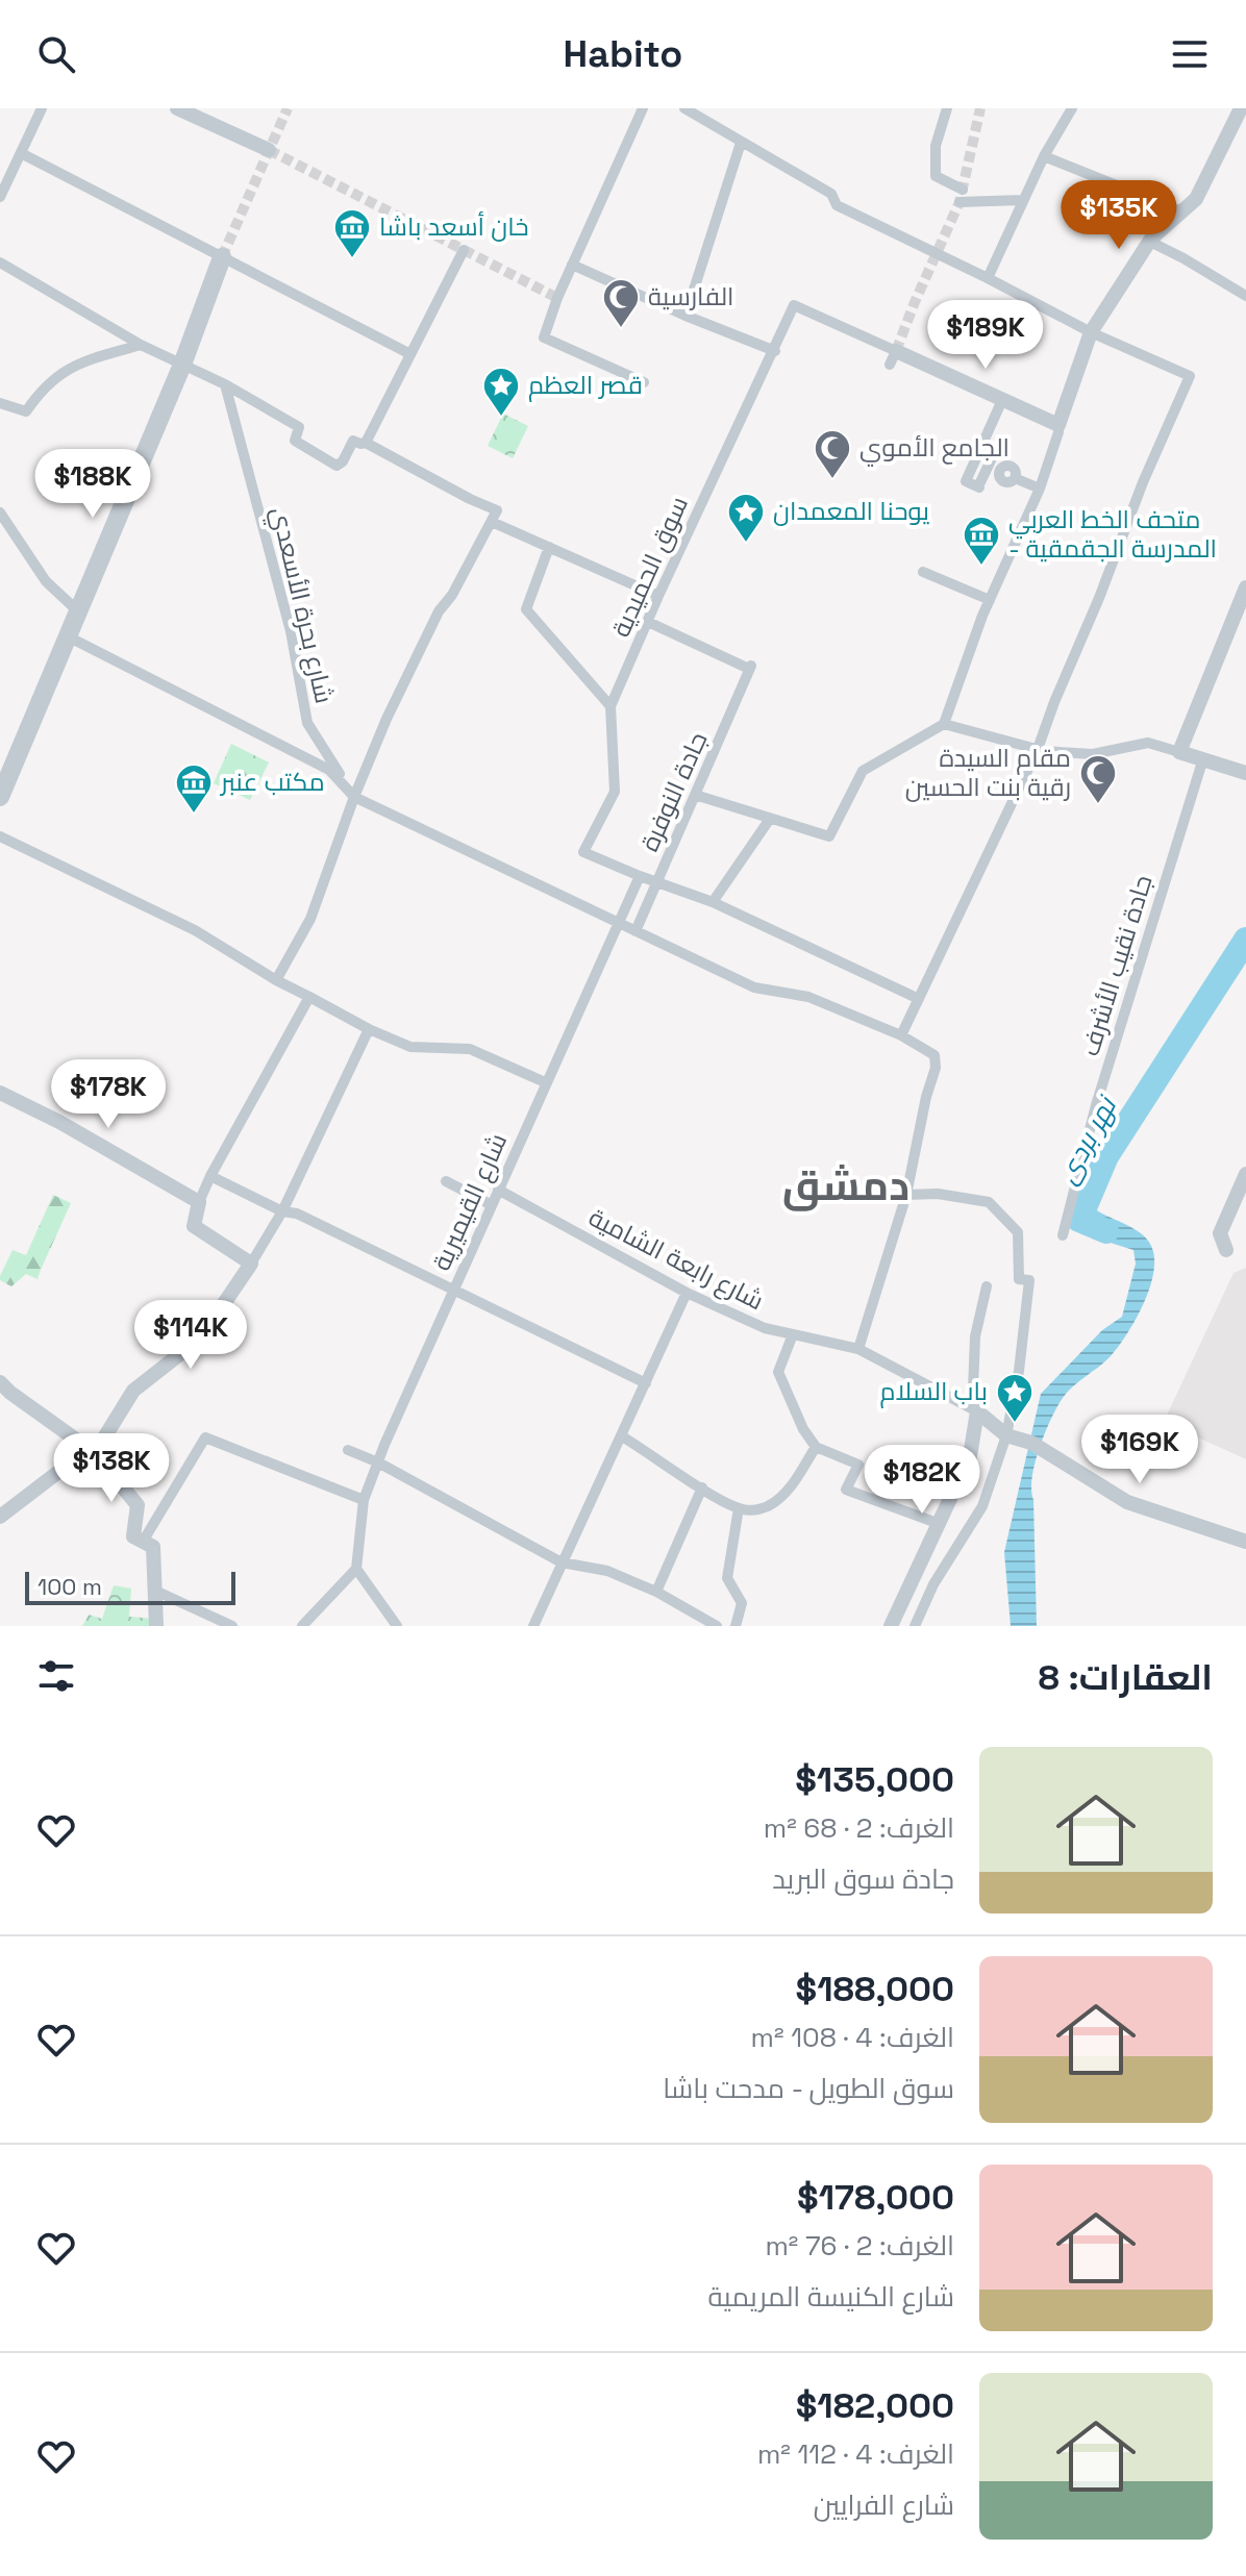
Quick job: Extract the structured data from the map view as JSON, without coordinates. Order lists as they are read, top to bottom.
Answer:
{
  "streets": {
    "street": [
      "سوق الحميدية",
      "شارع بحرة الأسعدي",
      "جادة النوفرة",
      "جادة نقيب الأشرف",
      "شارع القيميرية",
      "شارع رابعة الشامية"
    ]
  },
  "crossings": [
    ["سوق الحميدية", "جادة النوفرة"],
    ["شارع القيميرية", "شارع رابعة الشامية"]
  ],
  "districts": ["دمشق"],
  "water": ["نهر بردى"],
  "places": {
    "museum": ["خان أسعد باشا", "متحف الخط العربي - المدرسة الجقمقية", "مكتب عنبر"],
    "mosque": ["الفارسية", "الجامع الأموي", "مقام السيدة رقية بنت الحسين"],
    "place": ["قصر العظم", "يوحنا المعمدان", "باب السلام"]
  },
  "scale_bar": "100 m",
  "page": {
    "header": "Habito",
    "price": [
      "$135K",
      "$189K",
      "$188K",
      "$178K",
      "$114K",
      "$169K",
      "$138K",
      "$182K"
    ],
    "scale": "100 m",
    "heading": "العقارات: 8",
    "list": [
      {
        "name": "$135,000",
        "note": "الغرف: 2 · 68 m² · جادة سوق البريد"
      },
      {
        "name": "$188,000",
        "note": "الغرف: 4 · 108 m² · سوق الطويل - مدحت باشا"
      },
      {
        "name": "$178,000",
        "note": "الغرف: 2 · 76 m² · شارع الكنيسة المريمية"
      },
      {
        "name": "$182,000",
        "note": "الغرف: 4 · 112 m² · شارع الفرايين"
      }
    ]
  }
}
